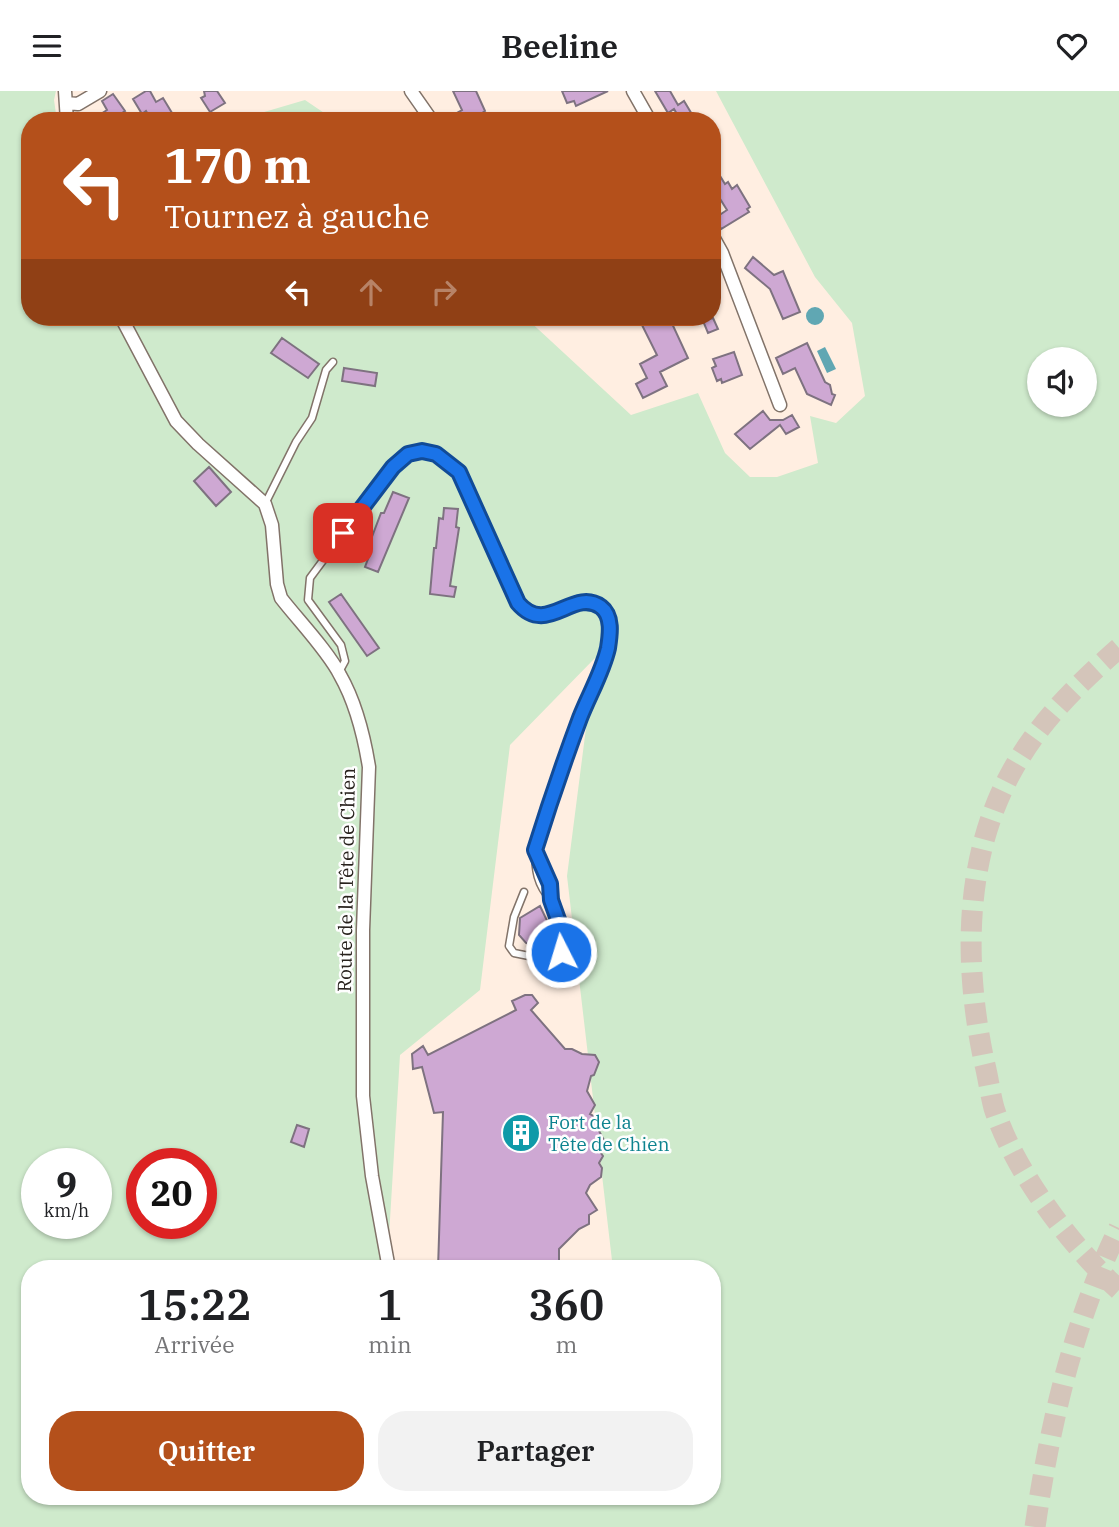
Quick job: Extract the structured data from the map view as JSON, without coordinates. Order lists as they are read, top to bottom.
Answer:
{
  "streets": {
    "street": ["Route de la Tête de Chien"]
  },
  "places": {
    "building": ["Fort de la Tête de Chien"]
  },
  "page": {
    "header": "Beeline",
    "turn": ["170 m", "Tournez à gauche"],
    "speed": "9 km/h",
    "limit": "20",
    "eta": [
      "15:22",
      "Arrivée",
      "1",
      "min",
      "360",
      "m"
    ],
    "buttons": ["Quitter", "Partager"]
  }
}
